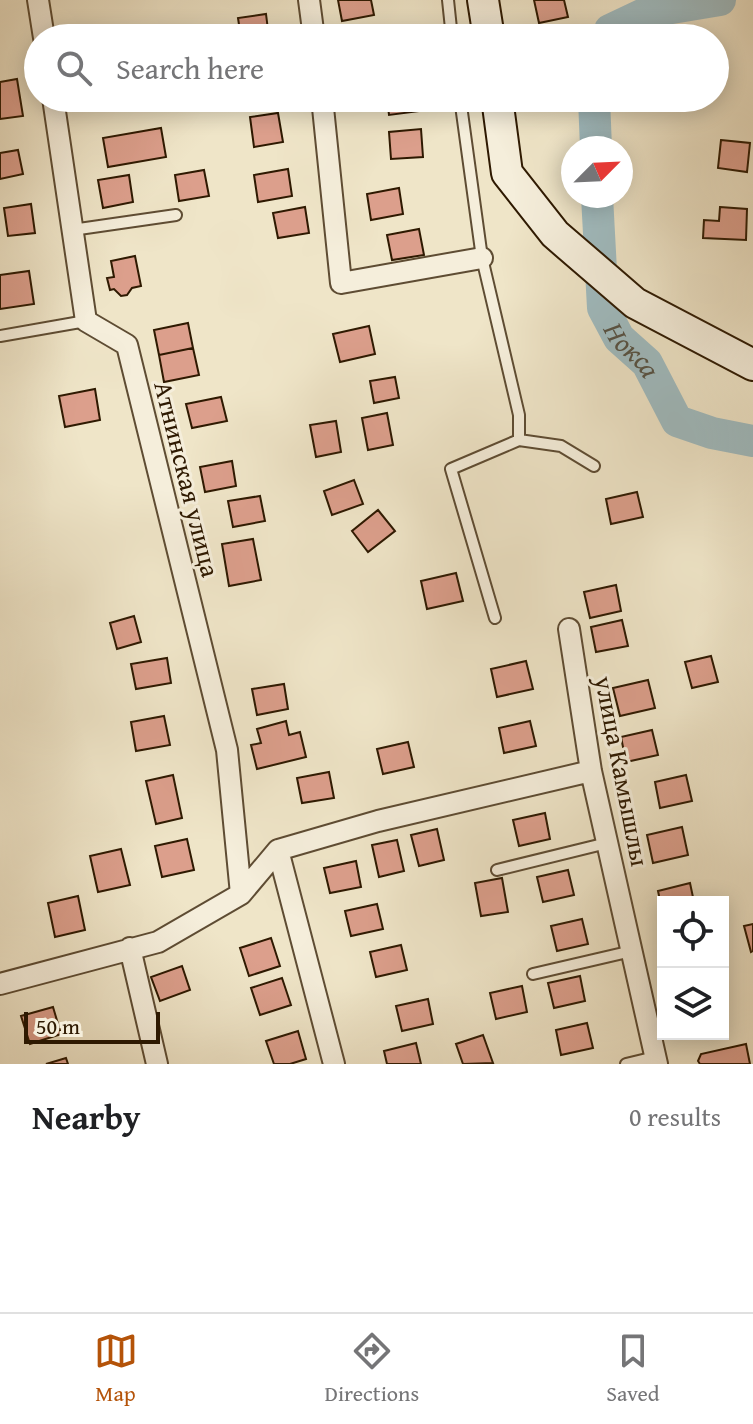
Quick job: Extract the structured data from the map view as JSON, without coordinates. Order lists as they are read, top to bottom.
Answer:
{
  "streets": {
    "street": ["Атнинская улица", "улица Камышлы"]
  },
  "water": ["Нокса"],
  "scale_bar": "50 m",
  "north": "top right",
  "page": {
    "search": "Search here",
    "scale": "50 m",
    "heading": ["Nearby", "0 results"],
    "nav": ["Map", "Directions", "Saved"]
  }
}
